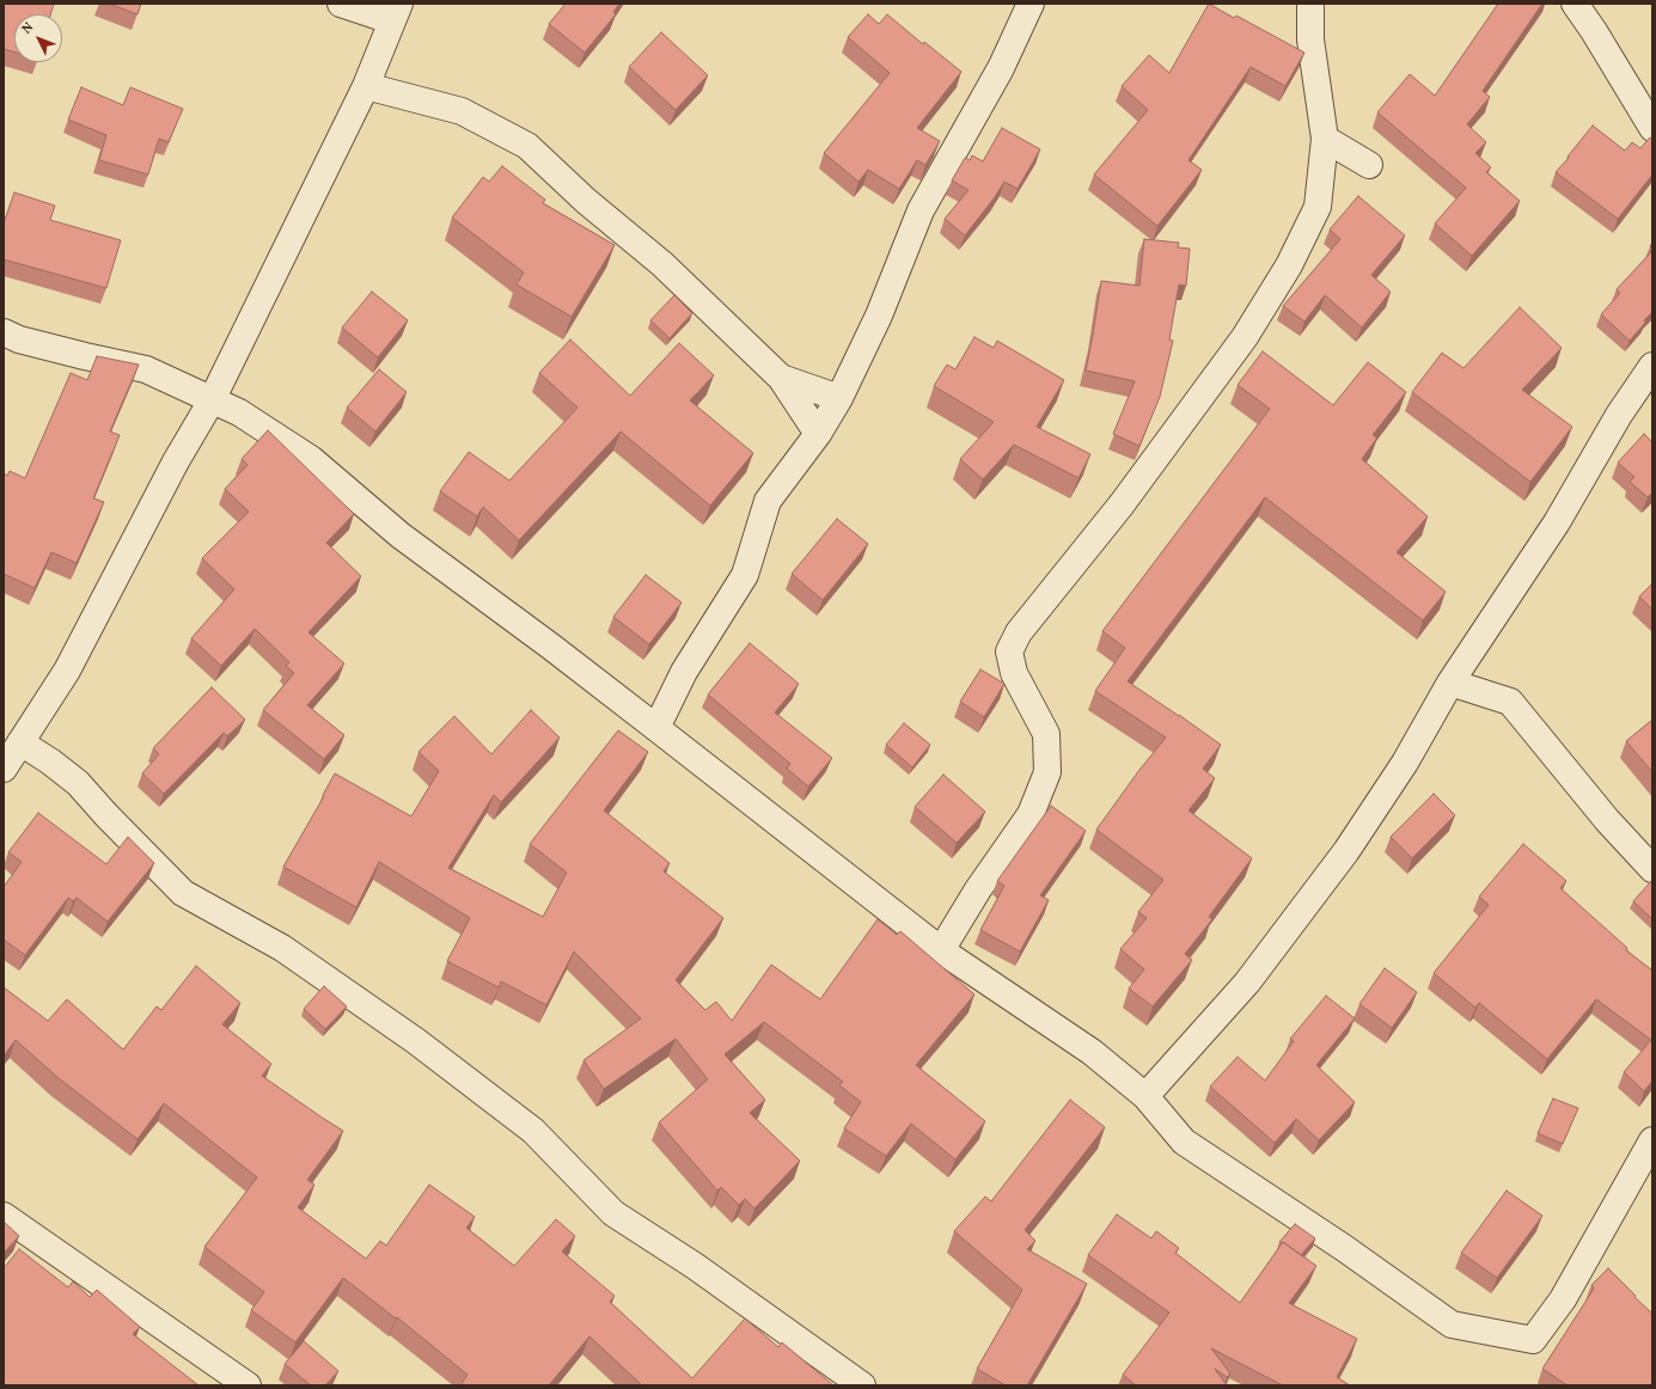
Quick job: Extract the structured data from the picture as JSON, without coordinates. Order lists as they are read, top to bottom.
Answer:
{
  "north": "top left"
}
